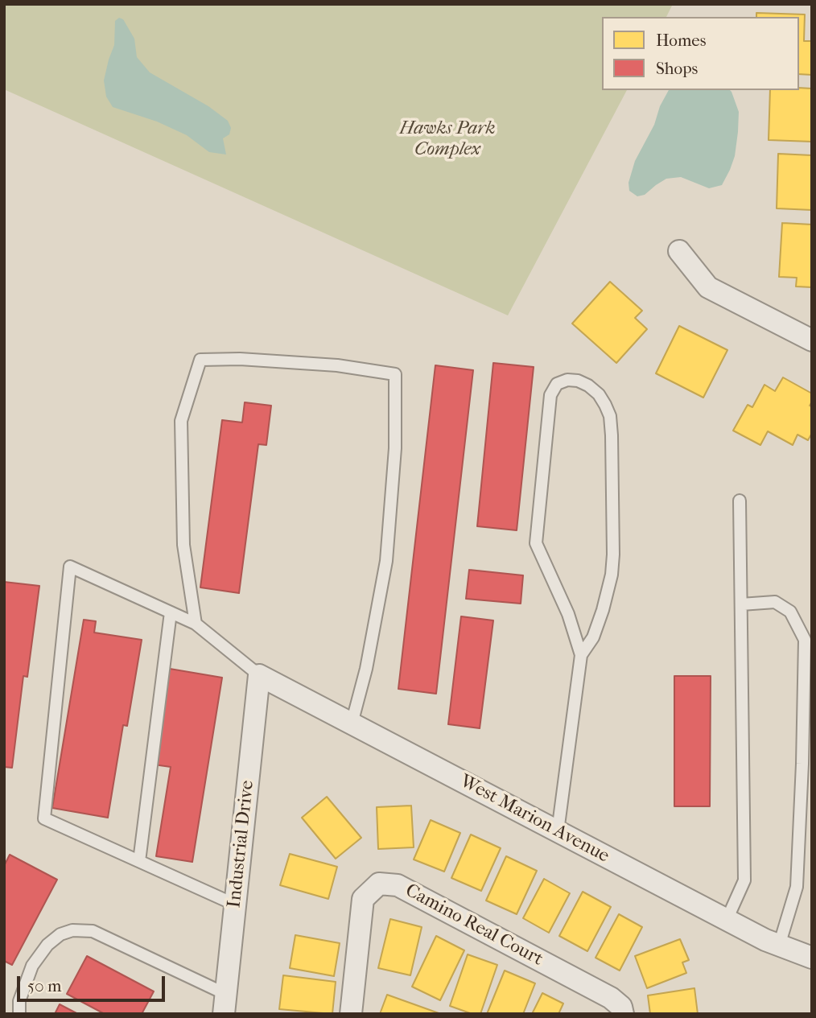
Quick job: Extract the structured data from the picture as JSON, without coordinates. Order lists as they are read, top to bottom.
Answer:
{
  "streets": {
    "street": ["West Marion Avenue", "Industrial Drive", "Camino Real Court"]
  },
  "crossings": [
    ["West Marion Avenue", "Industrial Drive"]
  ],
  "parks": ["Hawks Park Complex"],
  "legend": ["Homes", "Shops"],
  "scale_bar": "50 m"
}
